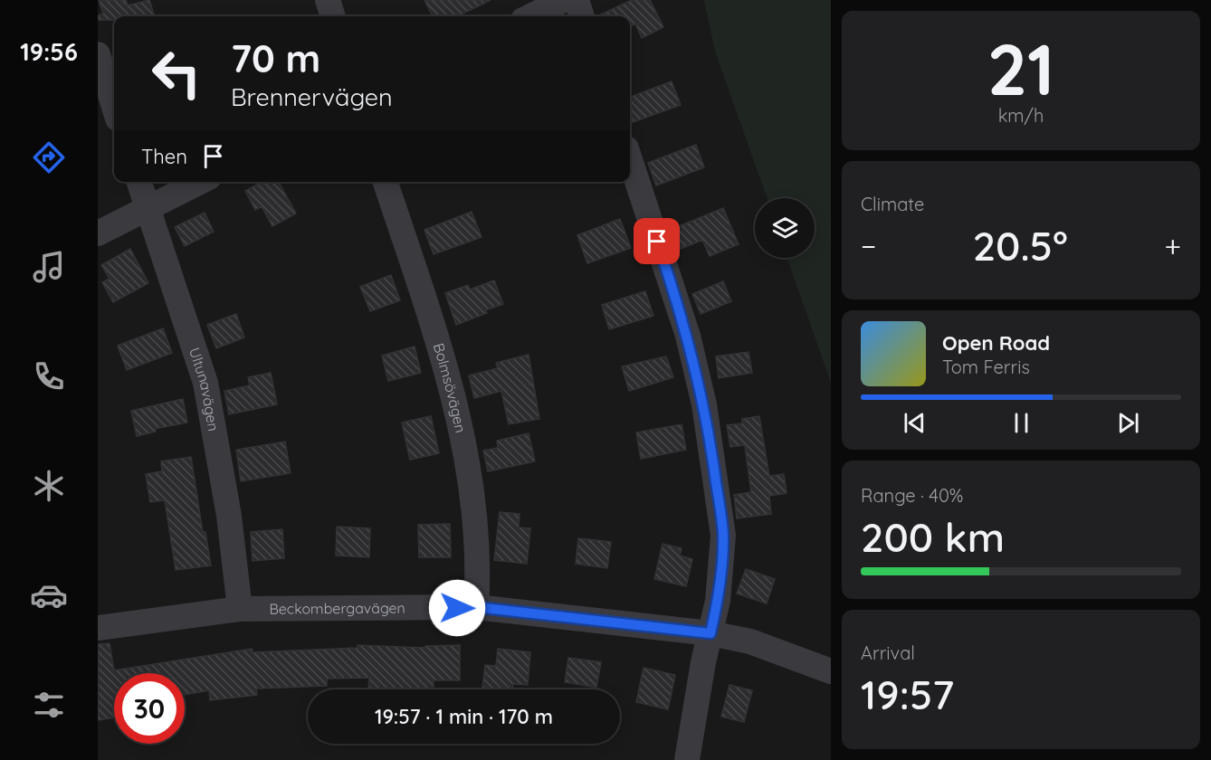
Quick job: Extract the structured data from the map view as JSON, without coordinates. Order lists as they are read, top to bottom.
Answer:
{
  "streets": {
    "street": ["Bolmsövägen", "Ultunavägen", "Beckombergavägen"]
  },
  "crossings": [
    ["Bolmsövägen", "Beckombergavägen"],
    ["Ultunavägen", "Beckombergavägen"]
  ],
  "page": {
    "tabs": "19:56",
    "tile": [
      ["21", "km/h"],
      "Climate",
      ["Range · 40%", "200 km"],
      ["Arrival", "19:57"]
    ],
    "turn": ["70 m", "Brennervägen"],
    "then": "Then",
    "heat": ["−", "20.5°", "+"],
    "song": ["Open Road", "Tom Ferris"],
    "limit": "30",
    "trip": "19:57 · 1 min · 170 m"
  }
}
